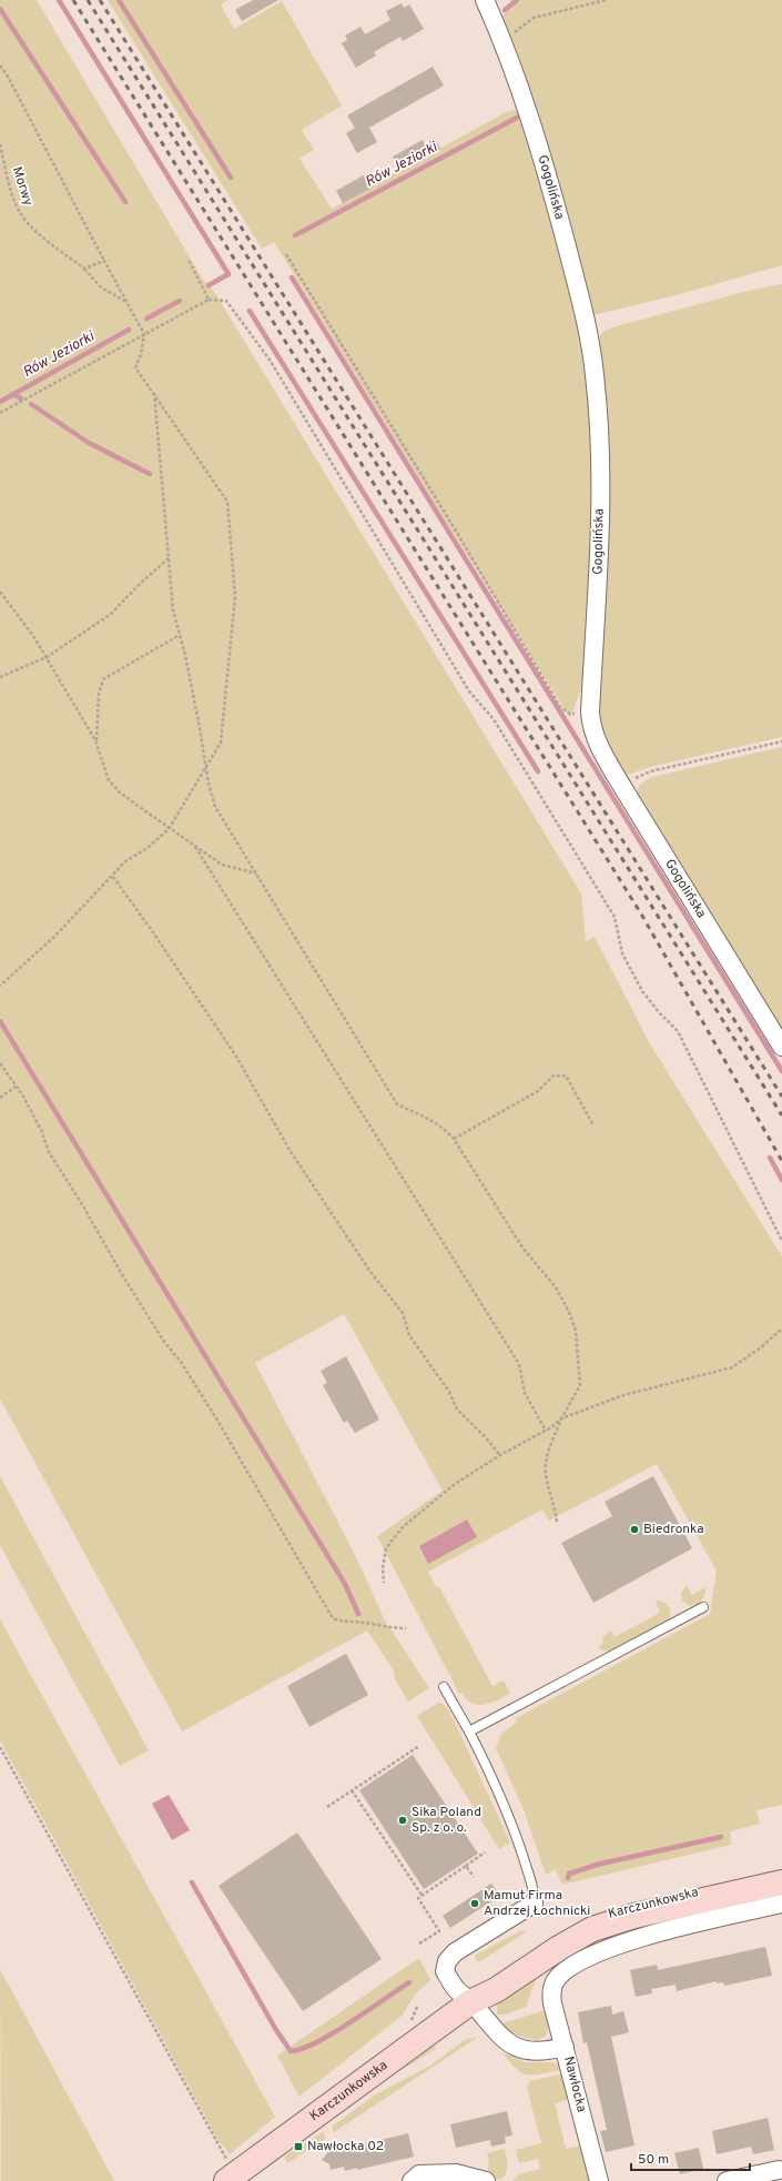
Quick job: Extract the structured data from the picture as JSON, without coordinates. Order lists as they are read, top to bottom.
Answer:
{
  "streets": {
    "street": ["Gogolińska", "Karczunkowska", "Nawłocka"],
    "path": ["Morwy"]
  },
  "crossings": [
    ["Karczunkowska", "Nawłocka"]
  ],
  "water": ["Rów Jeziorki"],
  "places": {
    "other": ["Biedronka", "Sika Poland Sp. z o. o.", "Mamut Firma Andrzej Łochnicki"],
    "transit": ["Nawłocka 02"]
  },
  "scale_bar": "50 m"
}
